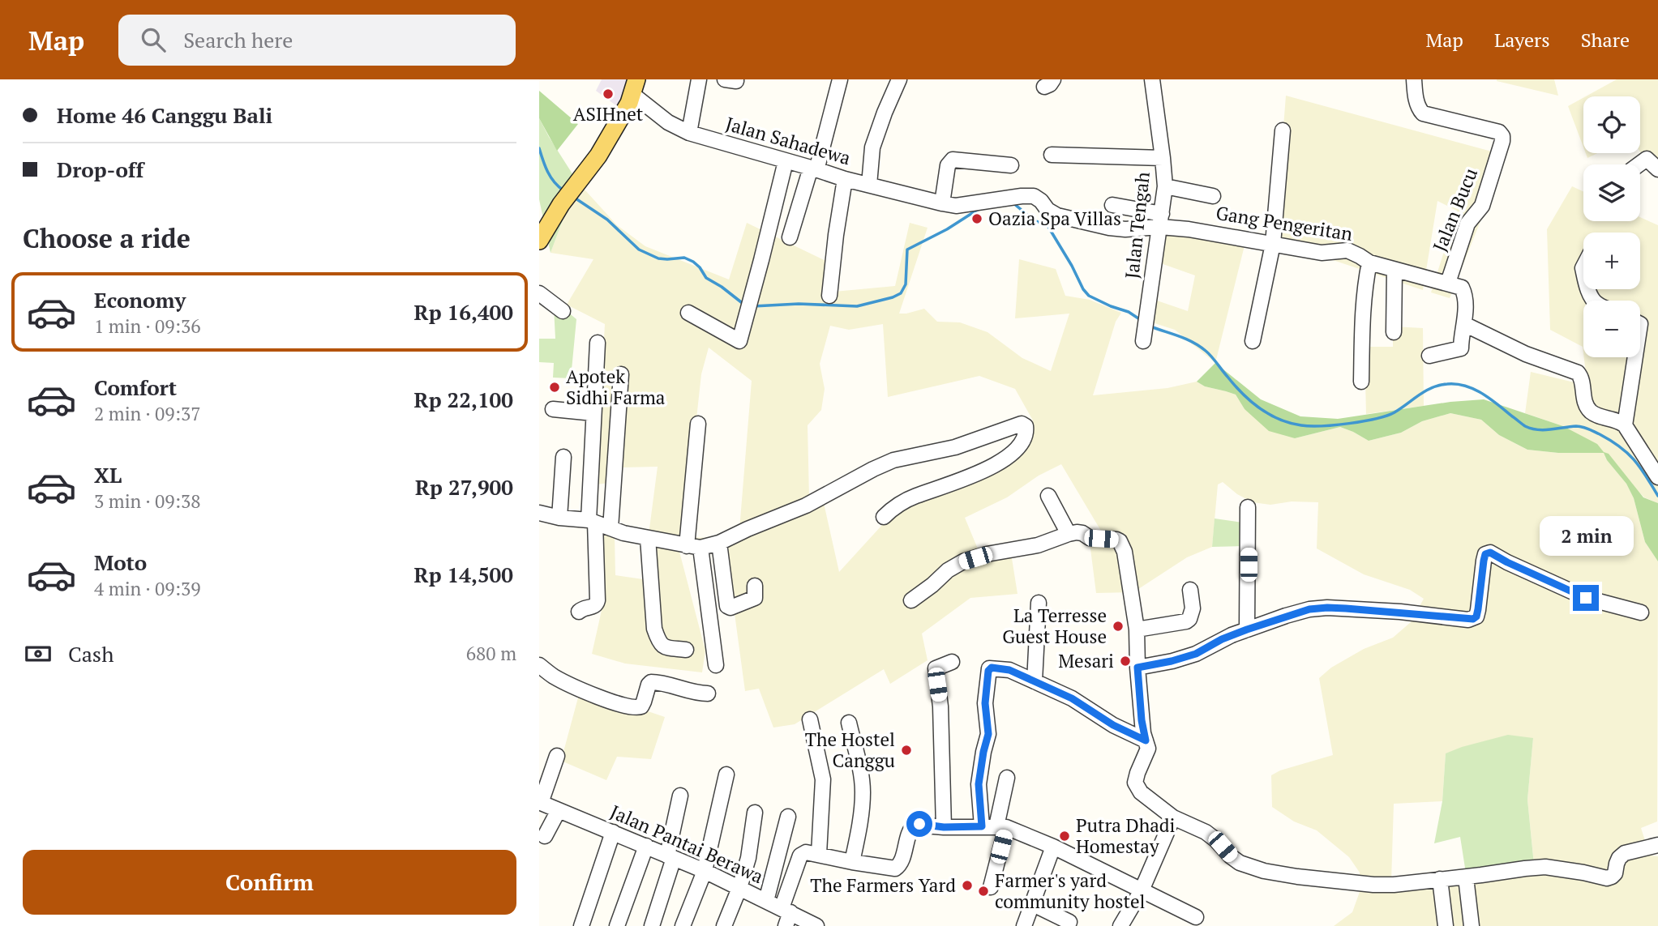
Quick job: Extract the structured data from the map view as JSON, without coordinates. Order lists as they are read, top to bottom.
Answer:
{
  "streets": {
    "street": [
      "Jalan Sahadewa",
      "Jalan Bucu",
      "Gang Pengeritan",
      "Jalan Tengah",
      "Jalan Pantai Berawa"
    ]
  },
  "crossings": [
    ["Jalan Sahadewa", "Gang Pengeritan"],
    ["Jalan Sahadewa", "Jalan Tengah"],
    ["Jalan Bucu", "Gang Pengeritan"],
    ["Gang Pengeritan", "Jalan Tengah"]
  ],
  "places": [
    "ASIHnet",
    "Oazia Spa Villas",
    "Apotek Sidhi Farma",
    "La Terresse Guest House",
    "Mesari",
    "The Hostel Canggu",
    "Putra Dhadi Homestay",
    "The Farmers Yard",
    "Farmer's yard community hostel"
  ],
  "page": {
    "header": "Map",
    "search": "Search here",
    "nav": ["Map", "Layers", "Share"],
    "banner": ["Home 46 Canggu Bali", "Drop-off"],
    "map_buttons": ["+", "−"],
    "heading": "Choose a ride",
    "list": [
      {
        "name": "Economy",
        "note": "1 min · 09:36",
        "value": "Rp 16,400"
      },
      {
        "name": "Comfort",
        "note": "2 min · 09:37",
        "value": "Rp 22,100"
      },
      {
        "name": "XL",
        "note": "3 min · 09:38",
        "value": "Rp 27,900"
      },
      {
        "name": "Moto",
        "note": "4 min · 09:39",
        "value": "Rp 14,500"
      }
    ],
    "bubble": "2 min",
    "pay": ["Cash", "680 m"],
    "buttons": "Confirm"
  }
}
